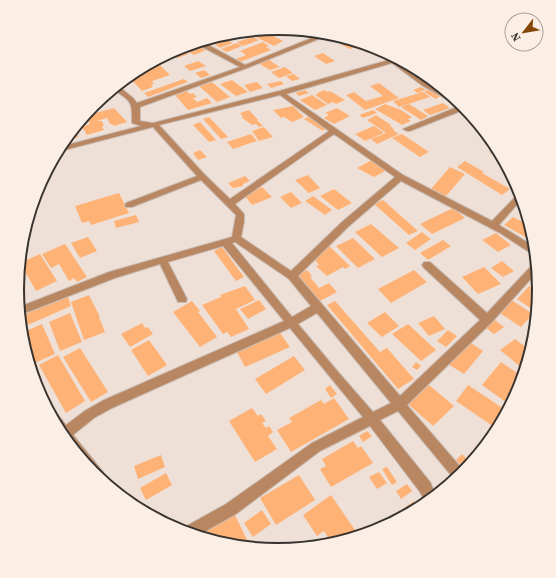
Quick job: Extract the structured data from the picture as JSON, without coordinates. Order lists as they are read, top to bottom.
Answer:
{
  "north": "bottom left"
}
